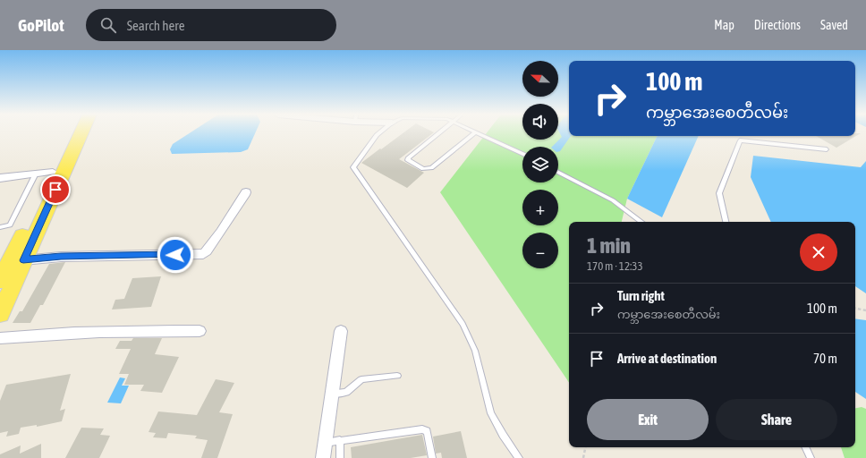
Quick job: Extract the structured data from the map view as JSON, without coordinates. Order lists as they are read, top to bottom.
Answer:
{
  "north": "left",
  "page": {
    "header": "GoPilot",
    "search": "Search here",
    "nav": ["Map", "Directions", "Saved"],
    "map_buttons": ["+", "−"],
    "turn": ["100 m", "ကမ္ဘာအေးစေတီလမ်း"],
    "heading": ["1 min", "170 m · 12:33"],
    "list": [
      {
        "name": "Turn right",
        "note": "ကမ္ဘာအေးစေတီလမ်း",
        "value": "100 m"
      },
      {
        "name": "Arrive at destination",
        "value": "70 m"
      }
    ],
    "buttons": ["Exit", "Share"]
  }
}
